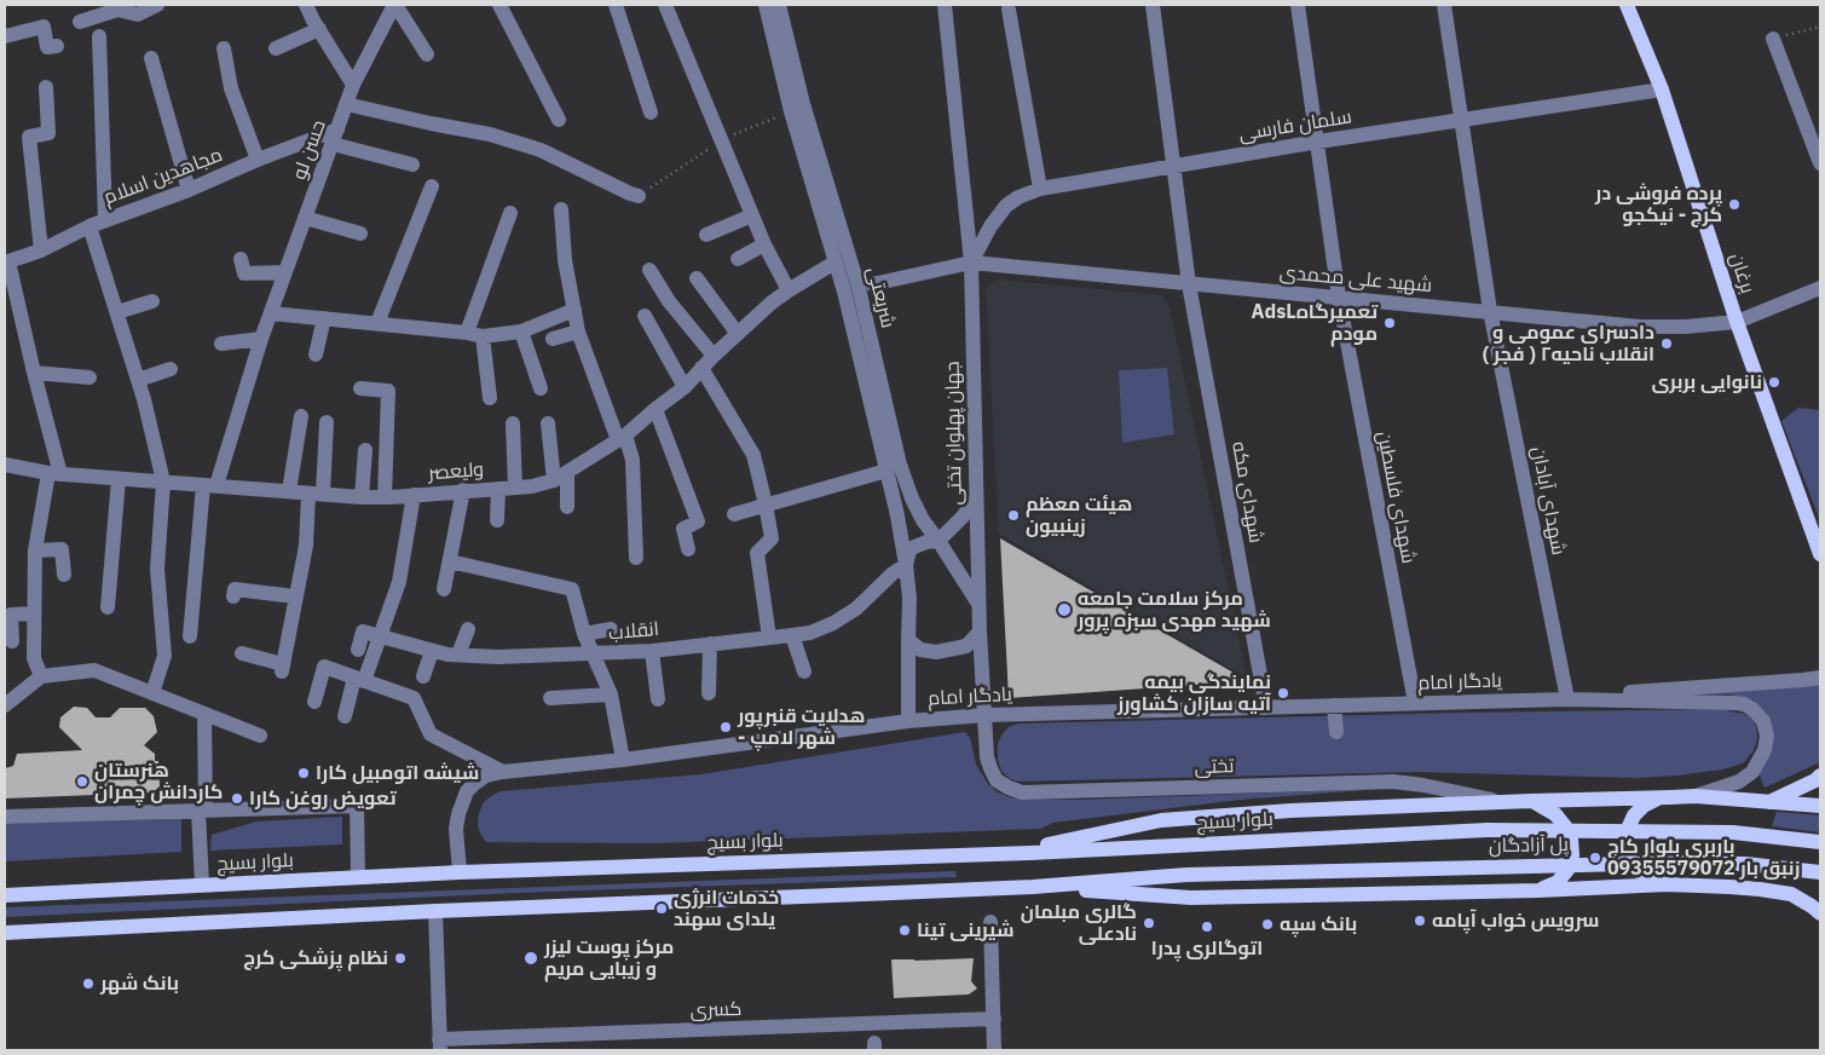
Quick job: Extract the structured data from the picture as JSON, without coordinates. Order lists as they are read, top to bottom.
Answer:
{
  "streets": {
    "main road": ["برغان", "بلوار بسیج", "پل آزادگان"],
    "street": [
      "سلمان فارسی",
      "حسن لو",
      "مجاهدین اسلام",
      "شهید علی محمدی",
      "شریعتی",
      "جهان پهلوان تختی",
      "ولیعصر",
      "شهدای مکه",
      "شهدای فلسطین",
      "شهدای آبادان",
      "انقلاب",
      "یادگار امام",
      "تختی",
      "کسری"
    ]
  },
  "crossings": [
    ["سلمان فارسی", "برغان"],
    ["سلمان فارسی", "شهید علی محمدی"],
    ["سلمان فارسی", "جهان پهلوان تختی"],
    ["سلمان فارسی", "شهدای مکه"],
    ["سلمان فارسی", "شهدای فلسطین"],
    ["سلمان فارسی", "شهدای آبادان"],
    ["حسن لو", "مجاهدین اسلام"],
    ["حسن لو", "ولیعصر"],
    ["برغان", "شهید علی محمدی"],
    ["شهید علی محمدی", "جهان پهلوان تختی"],
    ["شهید علی محمدی", "شهدای مکه"],
    ["شهید علی محمدی", "شهدای فلسطین"],
    ["شهید علی محمدی", "شهدای آبادان"],
    ["شریعتی", "جهان پهلوان تختی"],
    ["شریعتی", "ولیعصر"],
    ["شریعتی", "انقلاب"],
    ["شریعتی", "یادگار امام"],
    ["شهدای مکه", "یادگار امام"],
    ["شهدای فلسطین", "یادگار امام"],
    ["شهدای آبادان", "یادگار امام"],
    ["یادگار امام", "تختی"],
    ["یادگار امام", "بلوار بسیج"],
    ["بلوار بسیج", "پل آزادگان"]
  ],
  "places": [
    "پرده فروشی در کرج - نیکجو",
    "AdsLتعمیرگاه مودم",
    "دادسرای عمومی و انقلاب ناحیه۲ ( فجر )",
    "نانوایی بربری",
    "هیئت معظم زینبیون",
    "مرکز سلامت جامعه شهید مهدی سبزه پرور",
    "نمایندگی بیمه آتیه سازان کشاورز",
    "هدلایت قنبرپور - شهر لامپ",
    "شیشه اتومبیل کارا",
    "هنرستان کاردانش چمران",
    "تعویض روغن کارا",
    "باربری بلوار کاج زنبق بار 09355579072",
    "خدمات انرژی یلدای سهند",
    "سرویس خواب آپامه",
    "گالری مبلمان نادعلی",
    "بانک سپه",
    "اتوگالری پدرا",
    "شیرینی تینا",
    "نظام پزشکی کرج",
    "مرکز پوست لیزر و زیبایی مریم",
    "بانک شهر"
  ]
}
